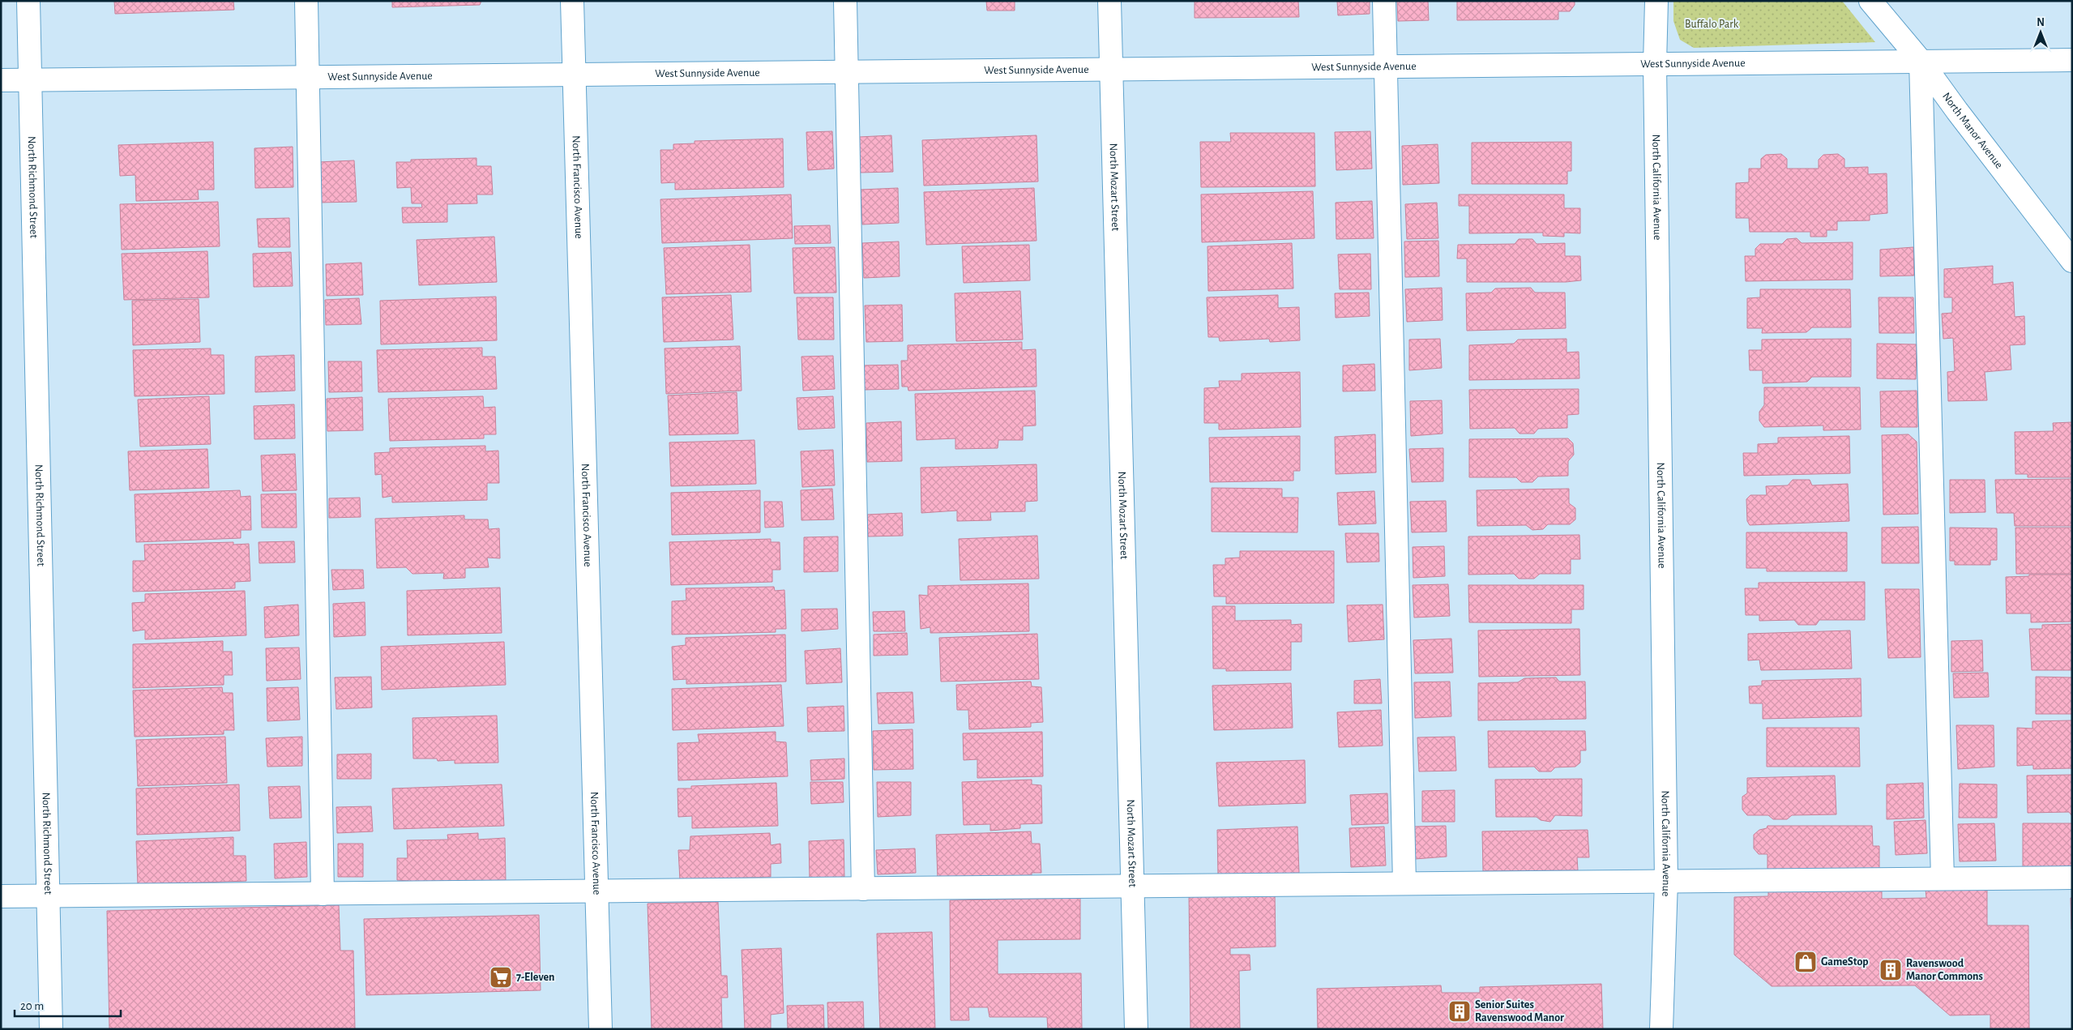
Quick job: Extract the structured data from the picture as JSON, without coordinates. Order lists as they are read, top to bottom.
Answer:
{
  "streets": {
    "street": [
      "West Sunnyside Avenue",
      "North Manor Avenue",
      "North Richmond Street",
      "North Francisco Avenue",
      "North Mozart Street",
      "North California Avenue"
    ]
  },
  "crossings": [
    ["West Sunnyside Avenue", "North Manor Avenue"],
    ["West Sunnyside Avenue", "North Richmond Street"],
    ["West Sunnyside Avenue", "North Francisco Avenue"],
    ["West Sunnyside Avenue", "North Mozart Street"],
    ["West Sunnyside Avenue", "North California Avenue"]
  ],
  "parks": ["Buffalo Park"],
  "places": {
    "shop": ["GameStop"],
    "building": ["Ravenswood Manor Commons", "Senior Suites Ravenswood Manor"],
    "supermarket": ["7-Eleven"]
  },
  "scale_bar": "20 m",
  "north": "top"
}
